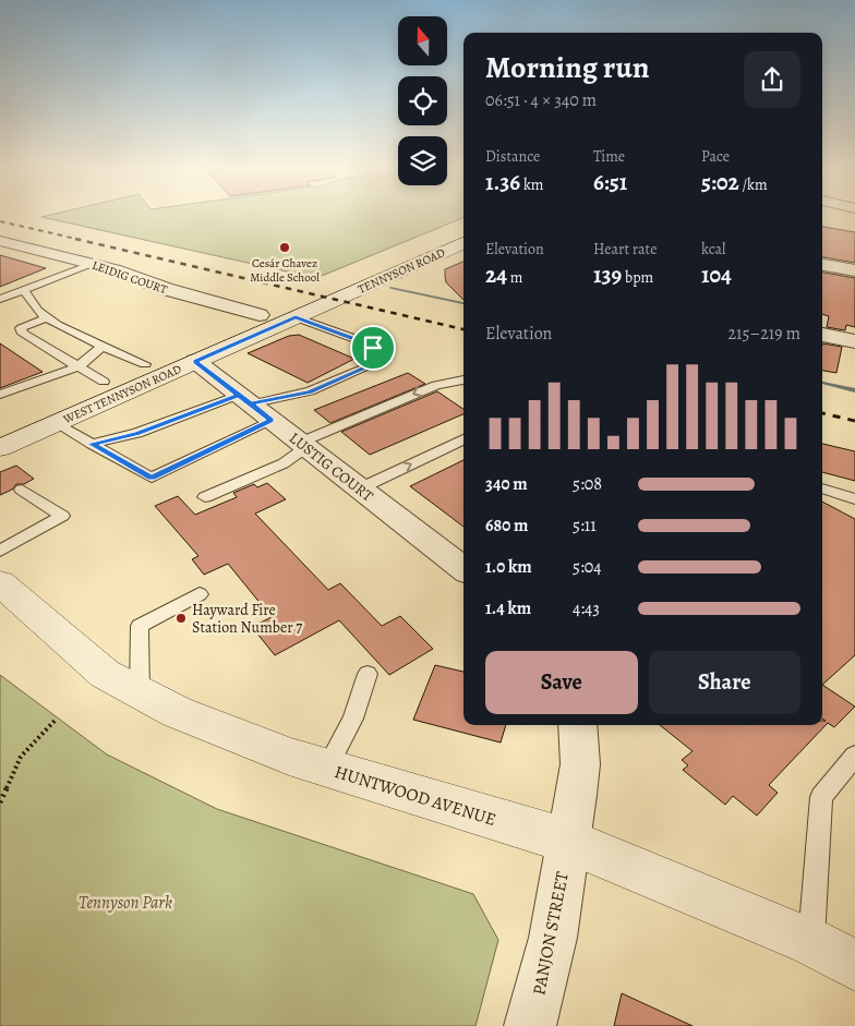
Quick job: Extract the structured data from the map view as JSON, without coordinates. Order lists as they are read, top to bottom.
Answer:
{
  "streets": {
    "main road": ["TENNYSON ROAD", "WEST TENNYSON ROAD", "HUNTWOOD AVENUE"],
    "street": ["LEIDIG COURT", "LUSTIG COURT", "PANJON STREET"]
  },
  "crossings": [
    ["TENNYSON ROAD", "WEST TENNYSON ROAD"],
    ["LEIDIG COURT", "WEST TENNYSON ROAD"],
    ["WEST TENNYSON ROAD", "LUSTIG COURT"],
    ["HUNTWOOD AVENUE", "PANJON STREET"]
  ],
  "parks": ["Tennyson Park"],
  "places": ["Cesár Chavez Middle School", "Hayward Fire Station Number 7"],
  "north": "top",
  "page": {
    "heading": ["Morning run", "06:51 · 4 × 340 m"],
    "stats": [
      ["Distance", "1.36 km"],
      ["Time", "6:51"],
      ["Pace", "5:02 /km"],
      ["Elevation", "24 m"],
      ["Heart rate", "139 bpm"],
      ["kcal", "104"]
    ],
    "chart": ["Elevation", "215–219 m"],
    "list": [
      {
        "name": "340 m",
        "note": "5:08"
      },
      {
        "name": "680 m",
        "note": "5:11"
      },
      {
        "name": "1.0 km",
        "note": "5:04"
      },
      {
        "name": "1.4 km",
        "note": "4:43"
      }
    ],
    "buttons": ["Save", "Share"]
  }
}
